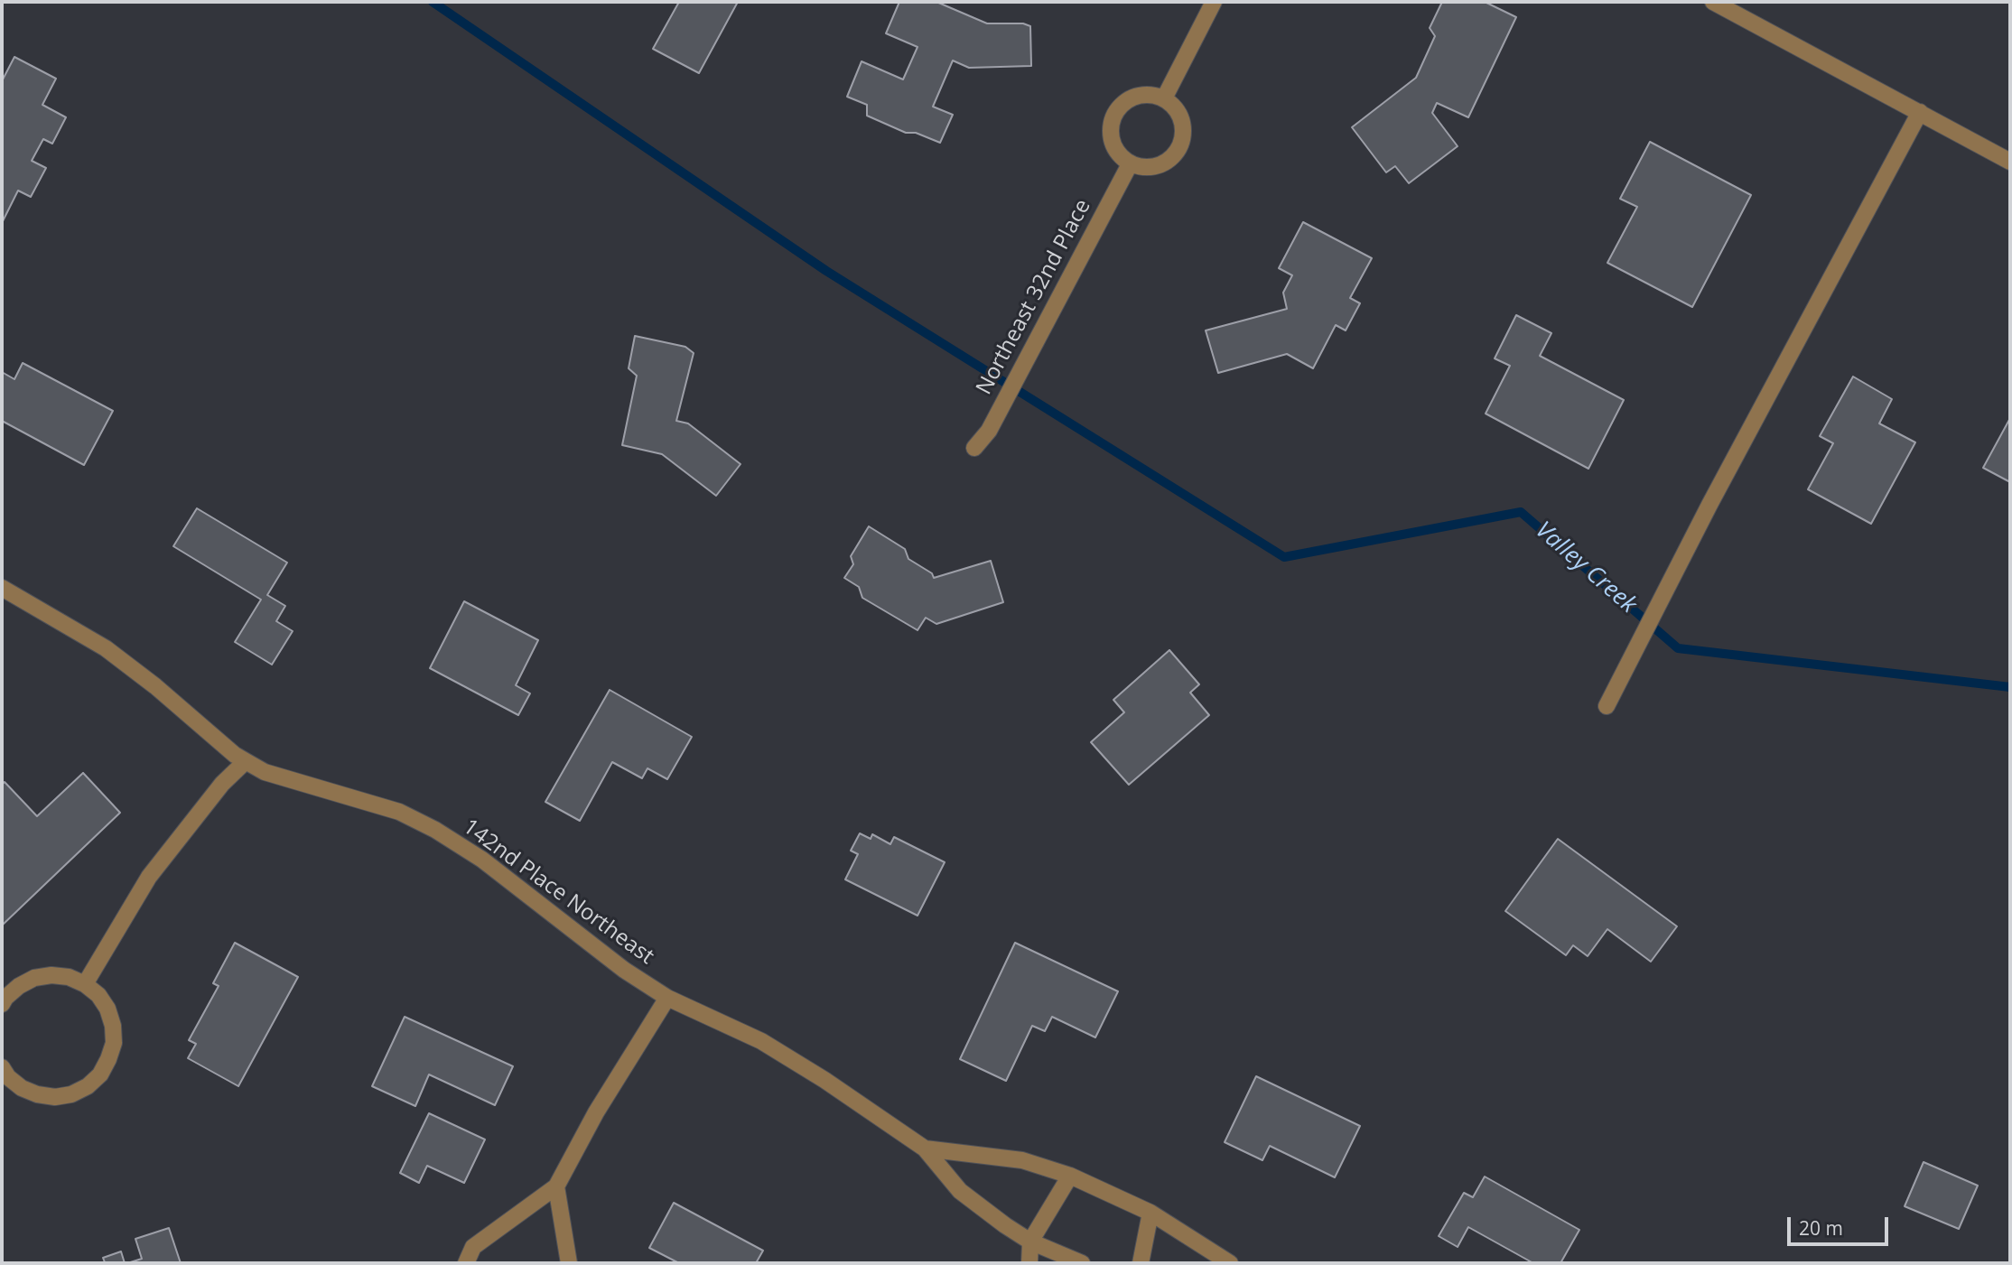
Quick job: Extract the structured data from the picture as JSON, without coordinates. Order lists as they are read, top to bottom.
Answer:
{
  "streets": {
    "street": ["Northeast 32nd Place", "142nd Place Northeast"]
  },
  "water": ["Valley Creek"],
  "scale_bar": "20 m"
}
